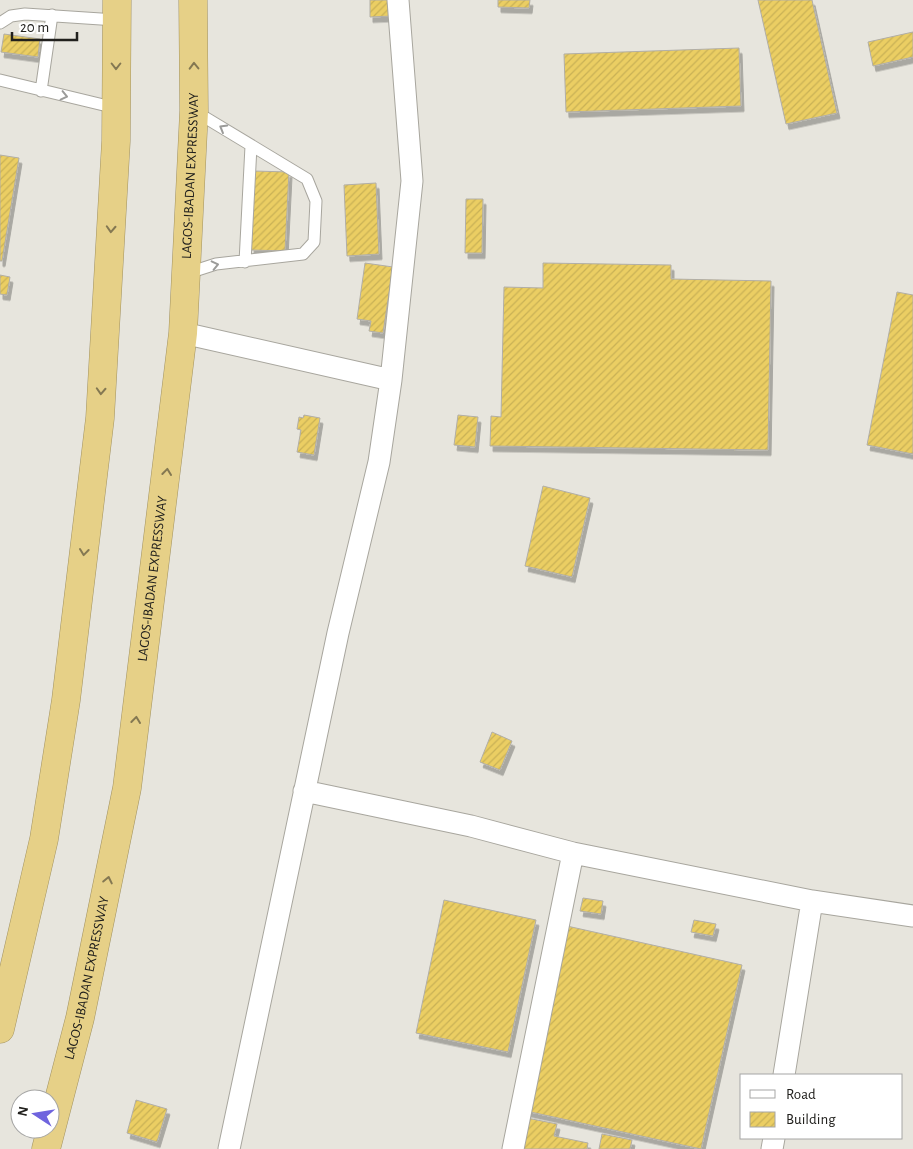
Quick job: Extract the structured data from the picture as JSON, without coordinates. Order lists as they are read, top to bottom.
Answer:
{
  "streets": {
    "highway": ["LAGOS-IBADAN EXPRESSWAY"]
  },
  "legend": ["Road", "Building"],
  "scale_bar": "20 m",
  "north": "left"
}
